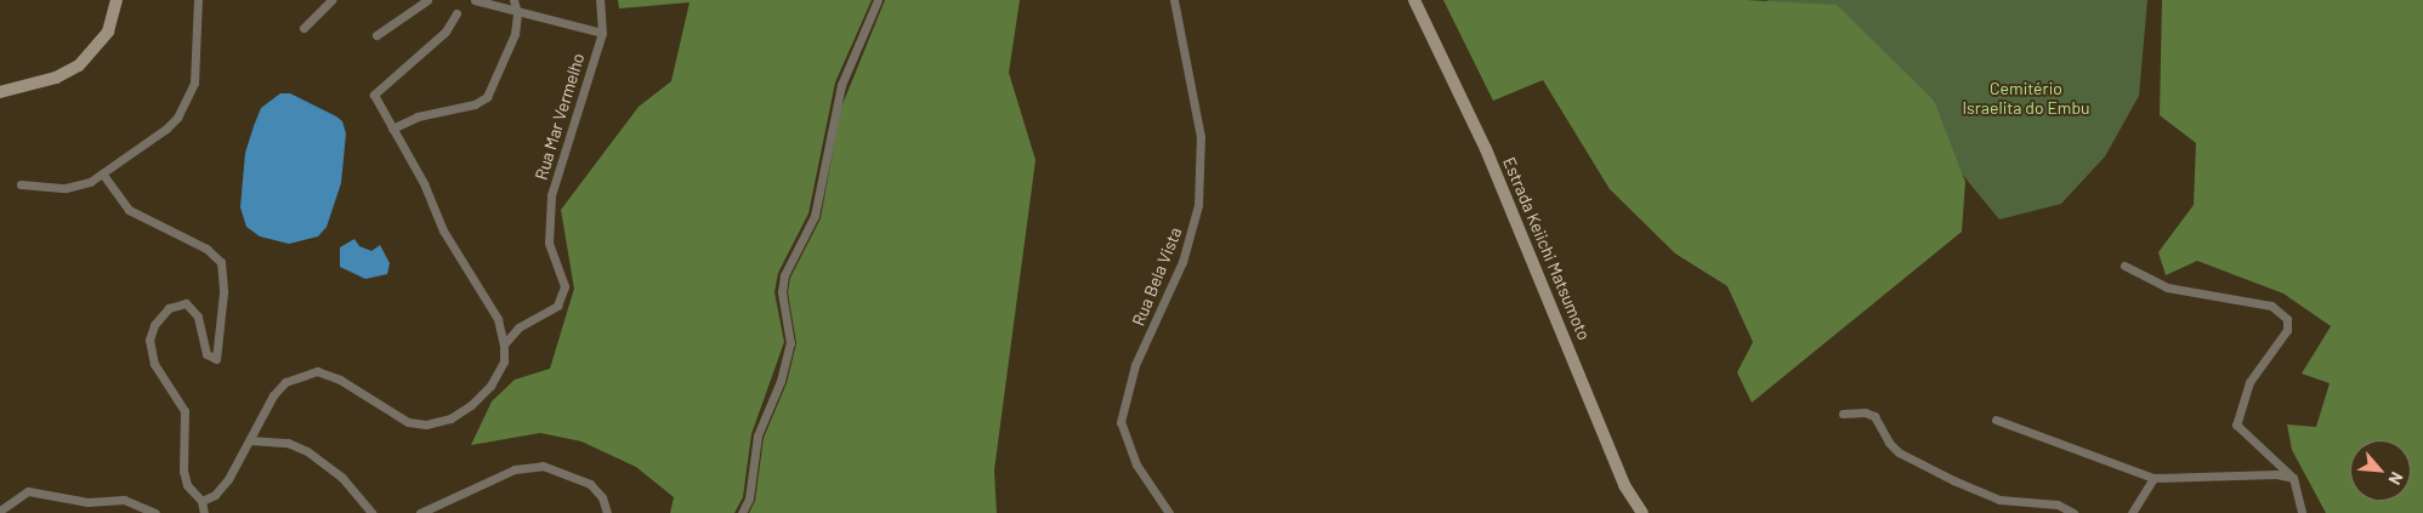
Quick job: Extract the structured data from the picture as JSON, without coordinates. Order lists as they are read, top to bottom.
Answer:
{
  "streets": {
    "main road": ["Estrada Keiichi Matsumoto"],
    "street": ["Rua Mar Vermelho", "Rua Bela Vista"]
  },
  "parks": ["Cemitério Israelita do Embu"],
  "north": "bottom right"
}
